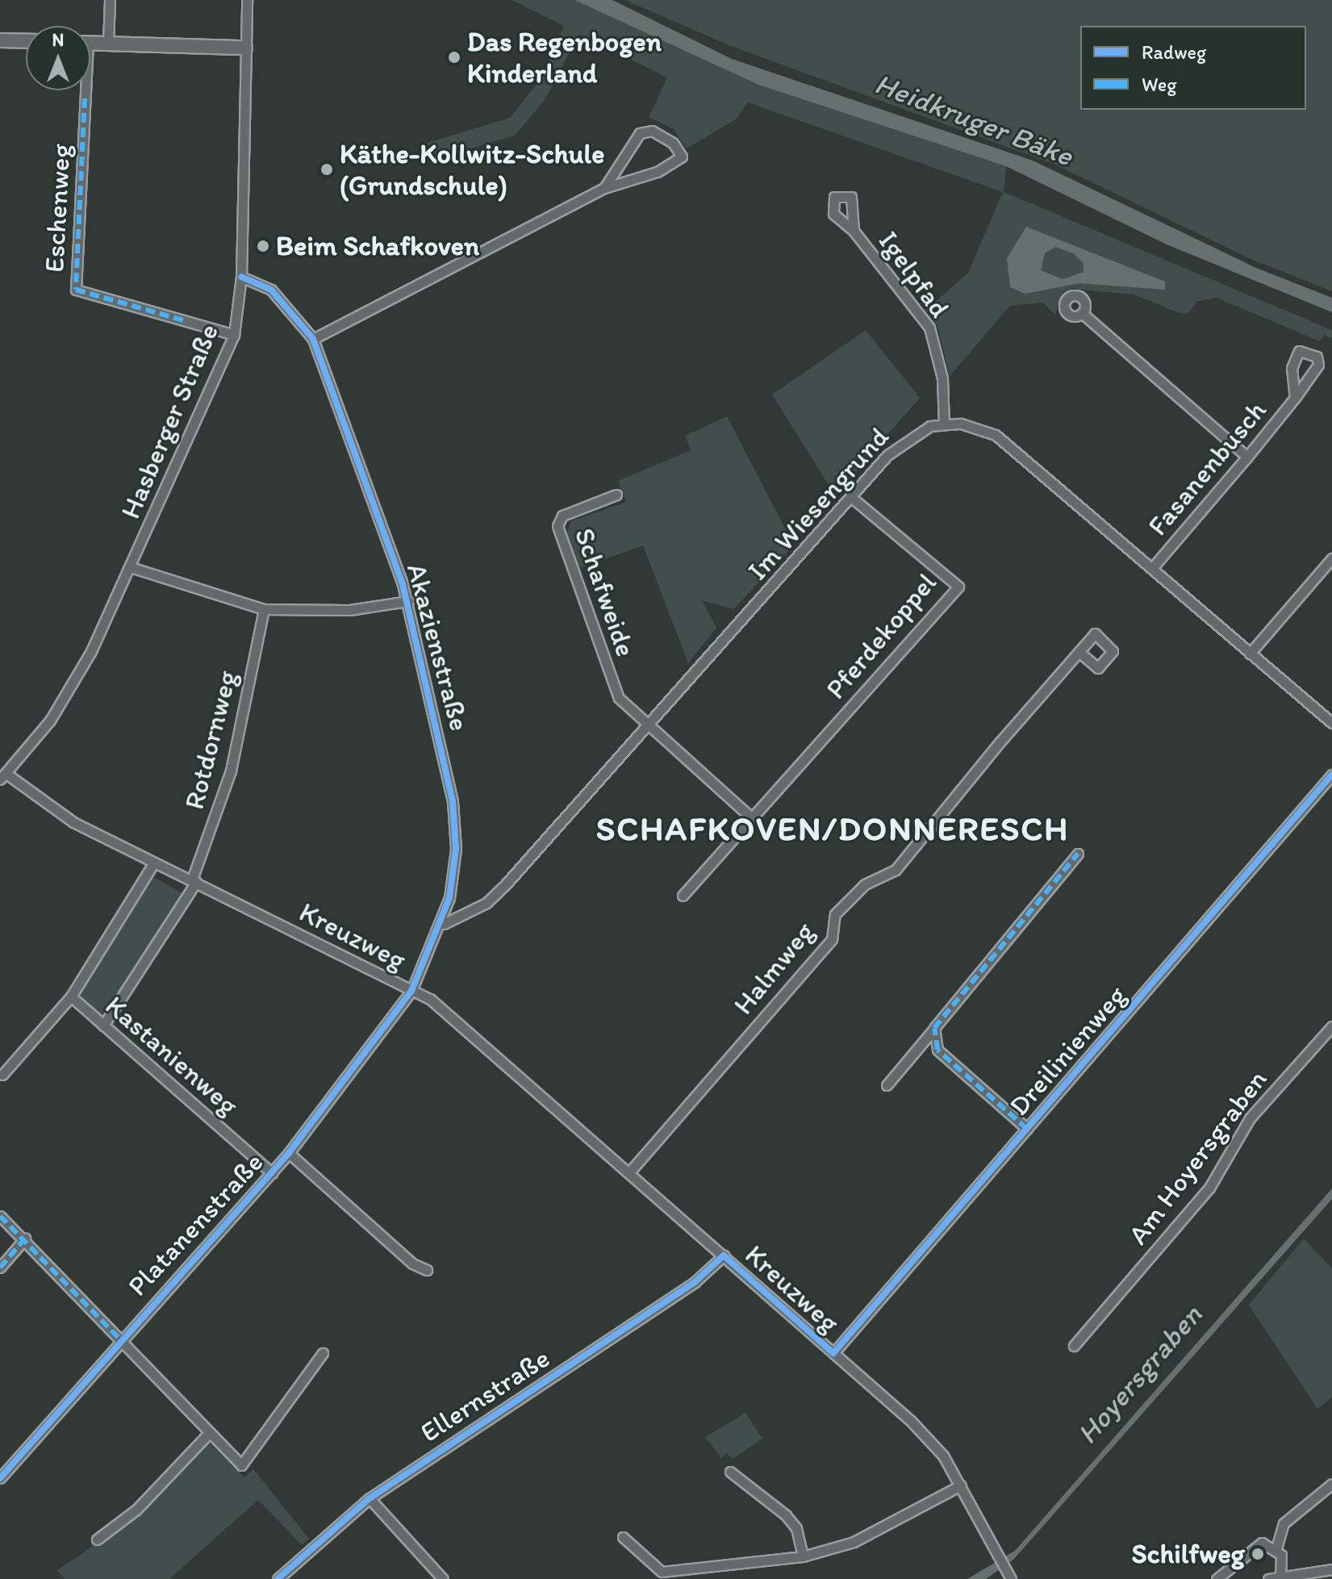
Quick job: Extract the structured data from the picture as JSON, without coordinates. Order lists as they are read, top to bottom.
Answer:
{
  "streets": {
    "street": [
      "Eschenweg",
      "Igelpfad",
      "Hasberger Straße",
      "Fasanenbusch",
      "Im Wiesengrund",
      "Schafweide",
      "Pferdekoppel",
      "Akazienstraße",
      "Rotdornweg",
      "Kreuzweg",
      "Halmweg",
      "Dreilinienweg",
      "Kastanienweg",
      "Am Hoyersgraben",
      "Platanenstraße",
      "Ellernstraße"
    ]
  },
  "crossings": [
    ["Eschenweg", "Hasberger Straße"],
    ["Igelpfad", "Im Wiesengrund"],
    ["Hasberger Straße", "Akazienstraße"],
    ["Hasberger Straße", "Kreuzweg"],
    ["Im Wiesengrund", "Schafweide"],
    ["Im Wiesengrund", "Pferdekoppel"],
    ["Im Wiesengrund", "Akazienstraße"],
    ["Akazienstraße", "Kreuzweg"],
    ["Akazienstraße", "Platanenstraße"],
    ["Rotdornweg", "Kreuzweg"],
    ["Rotdornweg", "Kastanienweg"],
    ["Kreuzweg", "Halmweg"],
    ["Kreuzweg", "Dreilinienweg"],
    ["Kreuzweg", "Platanenstraße"],
    ["Kreuzweg", "Ellernstraße"],
    ["Kastanienweg", "Platanenstraße"]
  ],
  "districts": ["SCHAFKOVEN/DONNERESCH"],
  "water": ["Heidkruger Bäke", "Hoyersgraben"],
  "places": [
    "Das Regenbogen Kinderland",
    "Käthe-Kollwitz-Schule (Grundschule)",
    "Beim Schafkoven",
    "Schilfweg"
  ],
  "legend": ["Radweg", "Weg"],
  "north": "top"
}
